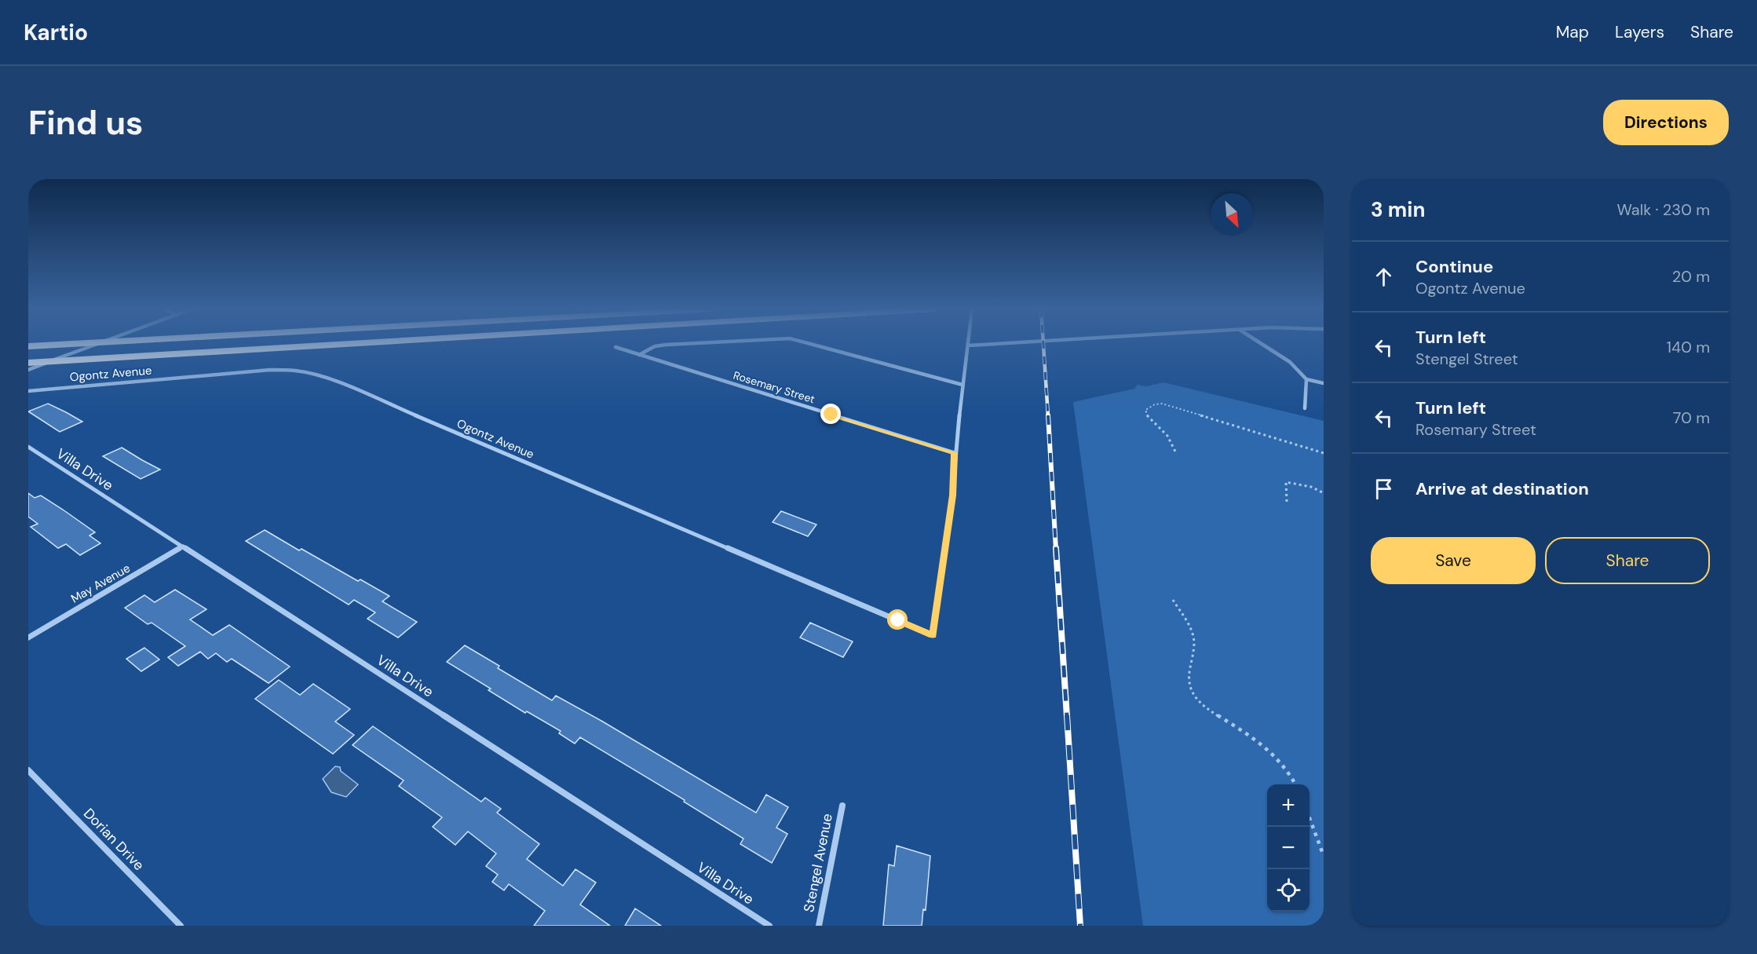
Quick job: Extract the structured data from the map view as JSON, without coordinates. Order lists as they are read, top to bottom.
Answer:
{
  "streets": {
    "street": [
      "Ogontz Avenue",
      "Rosemary Street",
      "Villa Drive",
      "May Avenue",
      "Dorian Drive",
      "Stengel Avenue"
    ]
  },
  "crossings": [
    ["Ogontz Avenue", "Rosemary Street"],
    ["Villa Drive", "May Avenue"]
  ],
  "north": "bottom right",
  "page": {
    "header": "Kartio",
    "nav": ["Map", "Layers", "Share"],
    "buttons": [
      "Directions",
      ["Save", "Share"]
    ],
    "title": "Find us",
    "heading": ["3 min", "Walk · 230 m"],
    "list": [
      ["Continue", "Ogontz Avenue", "20 m"],
      ["Turn left", "Stengel Street", "140 m"],
      ["Turn left", "Rosemary Street", "70 m"],
      "Arrive at destination"
    ],
    "map_buttons": ["+", "−"]
  }
}
